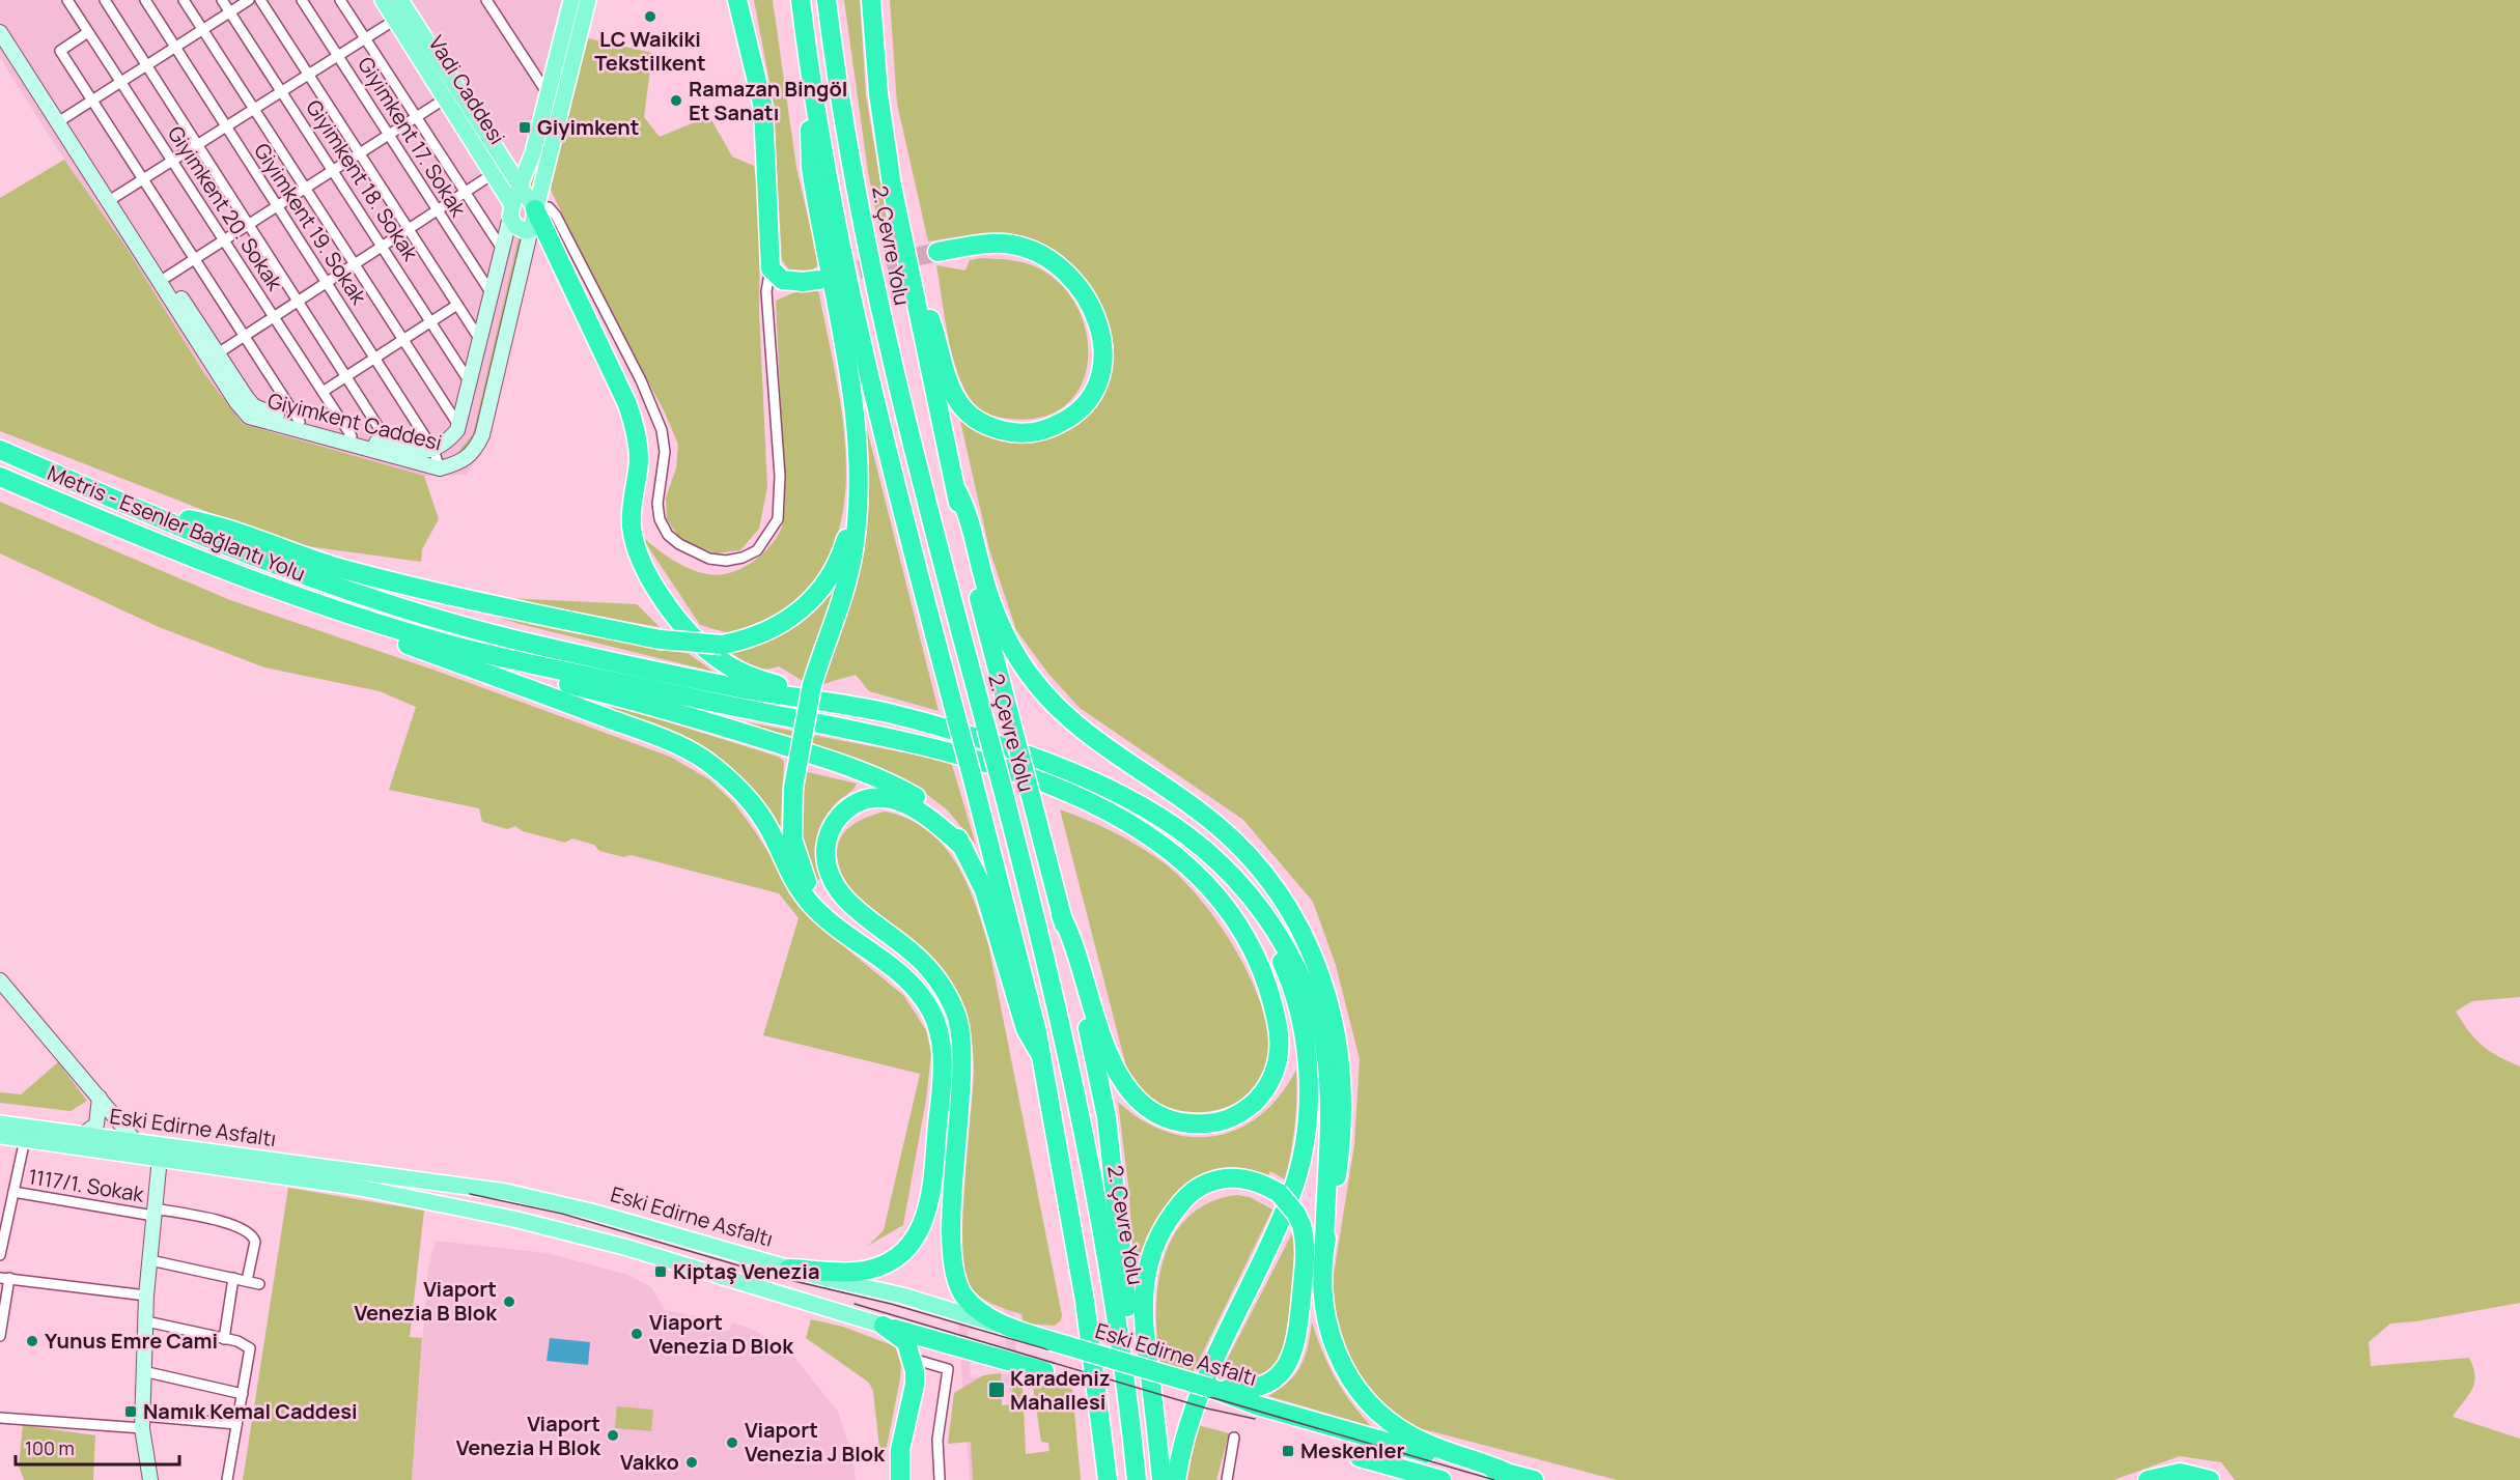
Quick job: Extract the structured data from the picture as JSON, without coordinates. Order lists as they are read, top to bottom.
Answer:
{
  "streets": {
    "highway": ["2. Çevre Yolu", "Metris - Esenler Bağlantı Yolu", "Eski Edirne Asfaltı"],
    "main road": ["Vadi Caddesi", "Giyimkent Caddesi"],
    "street": [
      "Giyimkent 17. Sokak",
      "Giyimkent 18. Sokak",
      "Giyimkent 20. Sokak",
      "Giyimkent 19. Sokak",
      "1117/1. Sokak"
    ]
  },
  "crossings": [
    ["Vadi Caddesi", "Giyimkent Caddesi"],
    ["Giyimkent 17. Sokak", "Giyimkent Caddesi"],
    ["Giyimkent 18. Sokak", "Giyimkent Caddesi"],
    ["Giyimkent 20. Sokak", "Giyimkent Caddesi"],
    ["Giyimkent 19. Sokak", "Giyimkent Caddesi"]
  ],
  "places": {
    "other": [
      "LC Waikiki Tekstilkent",
      "Ramazan Bingöl Et Sanatı",
      "Viaport Venezia B Blok",
      "Viaport Venezia D Blok",
      "Yunus Emre Cami",
      "Viaport Venezia H Blok",
      "Viaport Venezia J Blok",
      "Vakko"
    ],
    "transit": [
      "Giyimkent",
      "Kiptaş Venezia",
      "Karadeniz Mahallesi",
      "Namık Kemal Caddesi",
      "Meskenler"
    ]
  },
  "scale_bar": "100 m"
}
